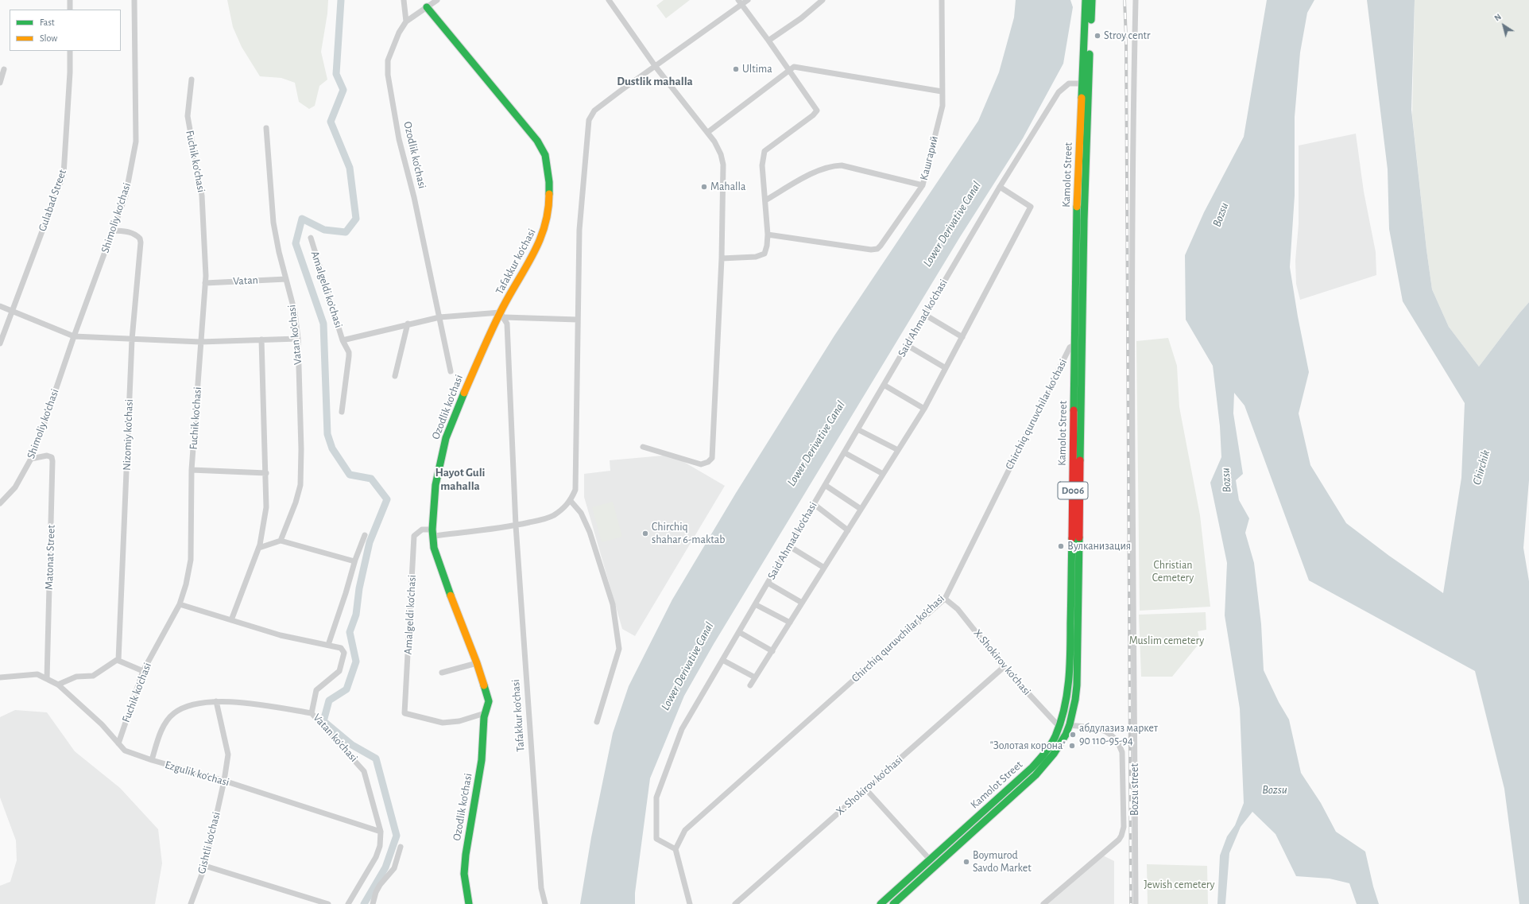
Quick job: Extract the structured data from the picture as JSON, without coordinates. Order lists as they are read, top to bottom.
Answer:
{
  "streets": {
    "main road": [
      "Ozodlik ko‘chasi",
      "Kamolot Street",
      "Tafakkur ko‘chasi",
      "D006"
    ],
    "street": [
      "Кашгарий",
      "Fuchik ko'chasi",
      "Gulabad Street",
      "Shimoliy ko‘chasi",
      "Vatan",
      "Amalgeldi ko‘chasi",
      "Said Ahmad ko‘chasi",
      "Vatan ko'chasi",
      "Chirchiq quruvchilar ko'chasi",
      "Shimoliy ko'chasi",
      "Nizomiy ko'chasi",
      "Matonat Street",
      "X.Shokirov ko‘chasi",
      "Ezgulik ko'chasi",
      "X. Shokirov ko‘chasi",
      "Bozsu street",
      "Gishtli ko‘chasi"
    ]
  },
  "crossings": [
    ["Ozodlik ko‘chasi", "Tafakkur ko‘chasi"],
    ["Ozodlik ko‘chasi", "Amalgeldi ko‘chasi"],
    ["Fuchik ko'chasi", "Vatan"],
    ["Fuchik ko'chasi", "Vatan ko'chasi"],
    ["Fuchik ko'chasi", "Ezgulik ko'chasi"],
    ["Kamolot Street", "Said Ahmad ko‘chasi"],
    ["Kamolot Street", "Chirchiq quruvchilar ko'chasi"],
    ["Kamolot Street", "X.Shokirov ko‘chasi"],
    ["Shimoliy ko‘chasi", "Shimoliy ko'chasi"],
    ["Shimoliy ko‘chasi", "Nizomiy ko'chasi"],
    ["Vatan", "Vatan ko'chasi"],
    ["Said Ahmad ko‘chasi", "Chirchiq quruvchilar ko'chasi"],
    ["Vatan ko'chasi", "Ezgulik ko'chasi"],
    ["Chirchiq quruvchilar ko'chasi", "X.Shokirov ko‘chasi"],
    ["Shimoliy ko'chasi", "Matonat Street"],
    ["Matonat Street", "Ezgulik ko'chasi"],
    ["X.Shokirov ko‘chasi", "X. Shokirov ko‘chasi"],
    ["Ezgulik ko'chasi", "Gishtli ko‘chasi"]
  ],
  "districts": ["Dustlik mahalla", "Hayot Guli mahalla"],
  "water": ["Bozsu", "Lower Derivative Canal", "Chirchik"],
  "parks": ["Christian Cemetery", "Muslim cemetery", "Jewish cemetery"],
  "places": [
    "Stroy centr",
    "Ultima",
    "Mahalla",
    "Chirchiq shahar 6-maktab",
    "Вулканизация",
    "абдулазиз маркет 90 110-95-94",
    "\"Золотая корона\"",
    "Boymurod Savdo Market"
  ],
  "legend": ["Fast", "Slow"],
  "north": "top left"
}
